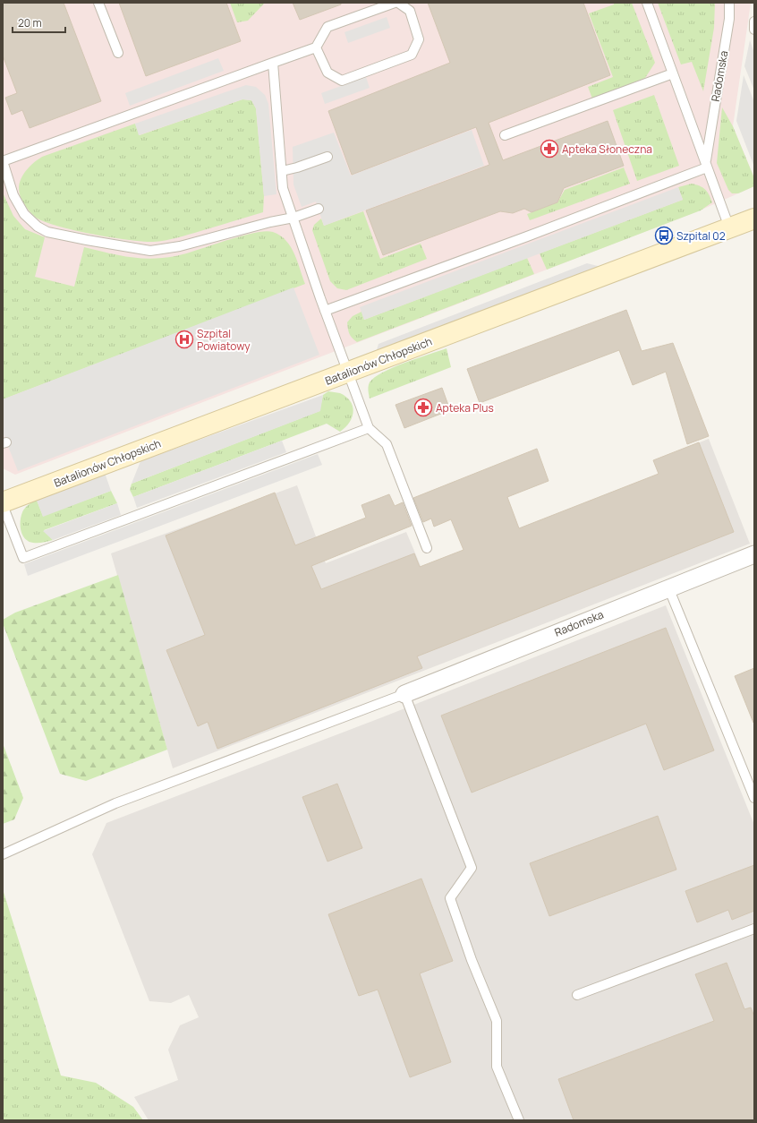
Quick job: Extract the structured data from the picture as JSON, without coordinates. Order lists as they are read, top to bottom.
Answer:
{
  "streets": {
    "street": ["Radomska", "Batalionów Chłopskich"]
  },
  "places": {
    "pharmacy": ["Apteka Słoneczna", "Apteka Plus"],
    "bus stop": ["Szpital 02"],
    "hospital": ["Szpital Powiatowy"]
  },
  "scale_bar": "20 m"
}
